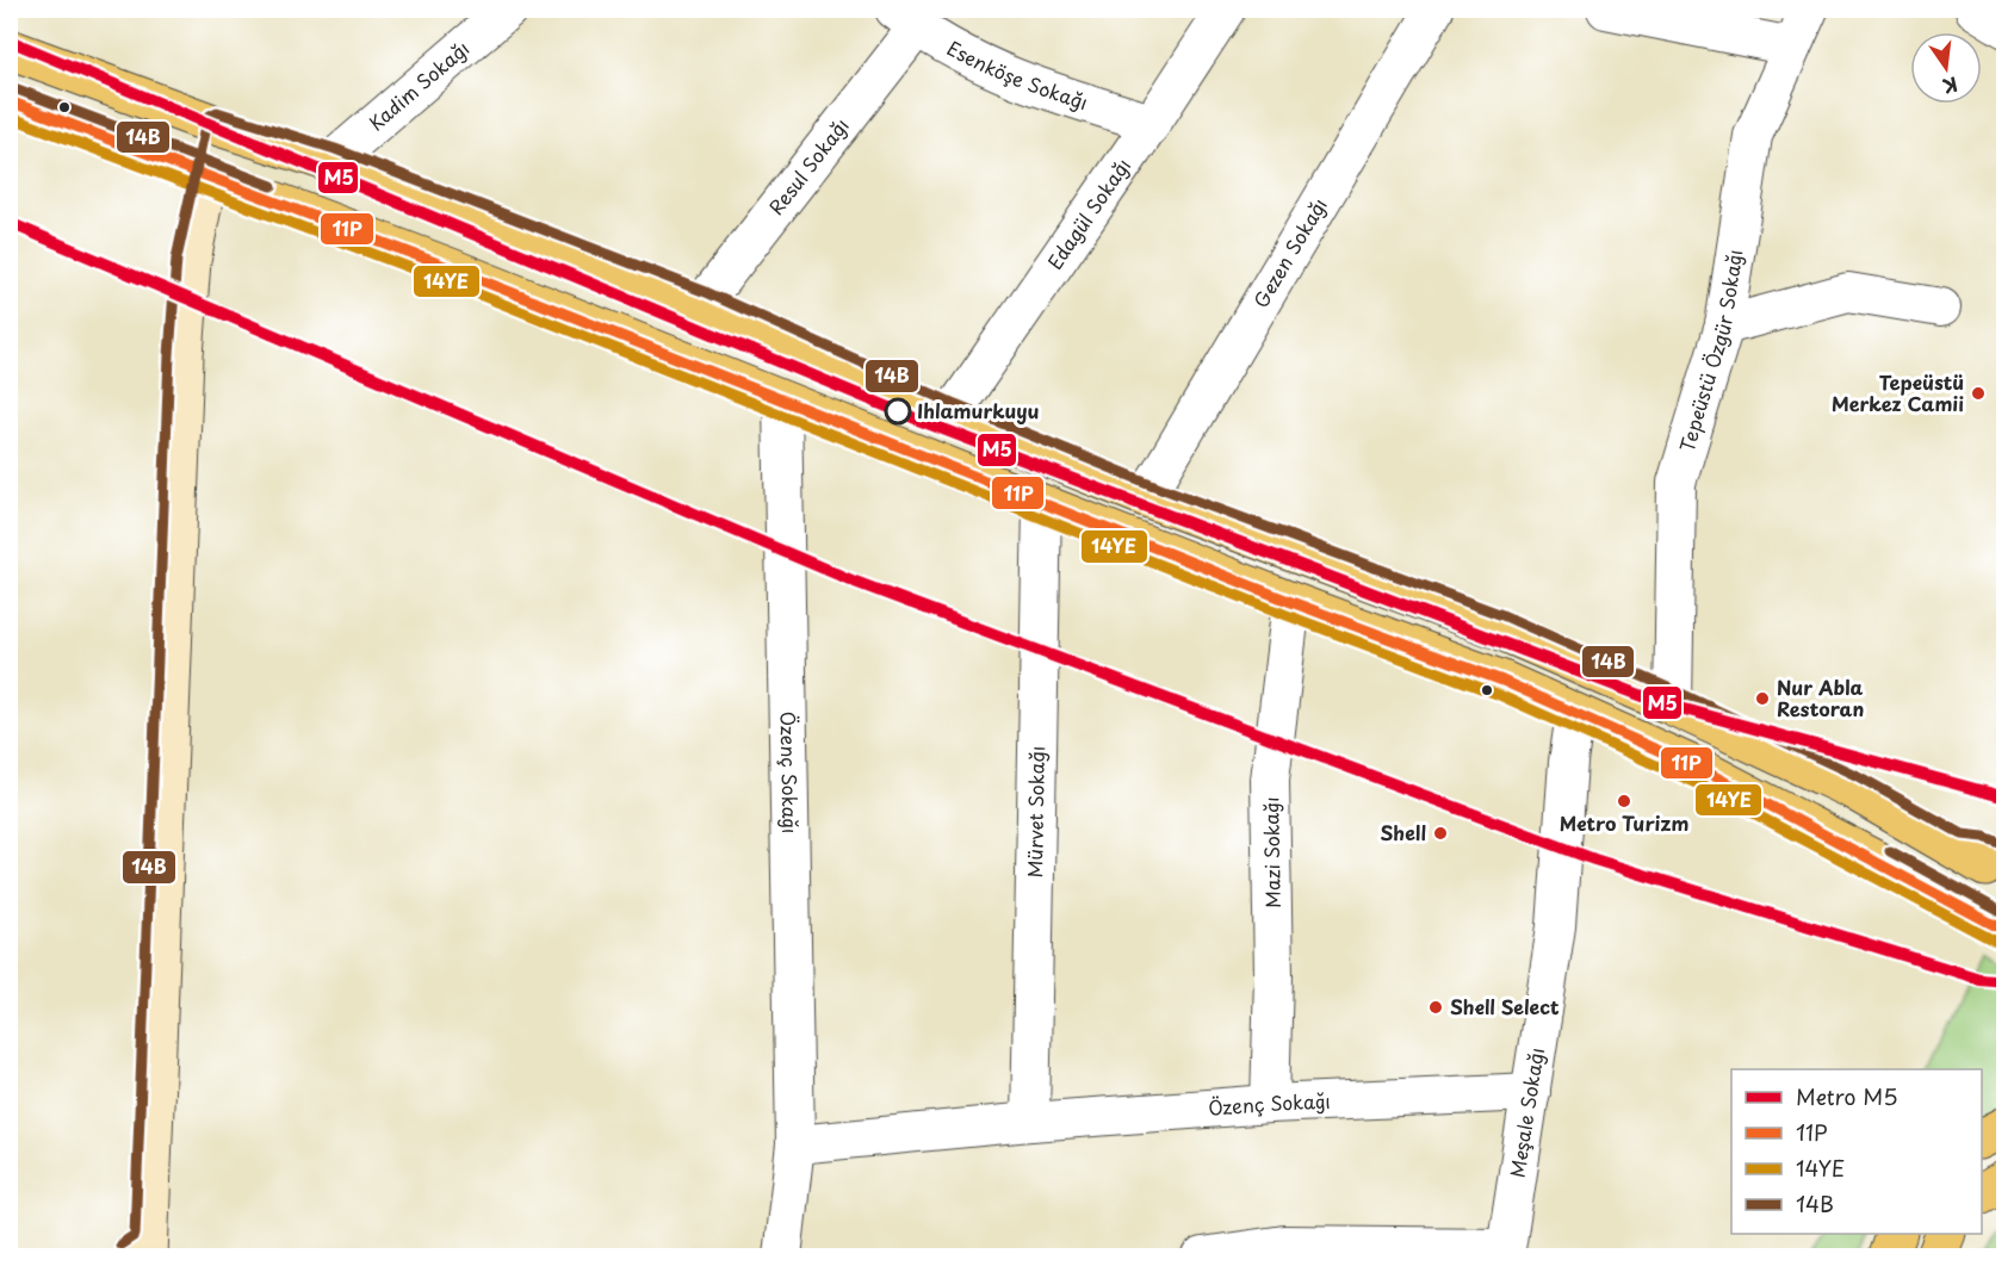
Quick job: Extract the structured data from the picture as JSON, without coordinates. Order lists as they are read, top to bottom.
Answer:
{
  "streets": {
    "street": [
      "Esenköşe Sokağı",
      "Kadim Sokağı",
      "Resul Sokağı",
      "Edagül Sokağı",
      "Gezen Sokağı",
      "Tepeüstü Özgür Sokağı",
      "Özenç Sokağı",
      "Mürvet Sokağı",
      "Mazi Sokağı",
      "Meşale Sokağı"
    ]
  },
  "crossings": [
    ["Esenköşe Sokağı", "Resul Sokağı"],
    ["Esenköşe Sokağı", "Edagül Sokağı"],
    ["Özenç Sokağı", "Mürvet Sokağı"],
    ["Özenç Sokağı", "Mazi Sokağı"],
    ["Özenç Sokağı", "Meşale Sokağı"]
  ],
  "places": [
    "Tepeüstü Merkez Camii",
    "Ihlamurkuyu",
    "Nur Abla Restoran",
    "Metro Turizm",
    "Shell",
    "Shell Select"
  ],
  "lines": [
    "metro line M5",
    "transit line 14B",
    "transit line 11P",
    "transit line 14YE"
  ],
  "legend": [
    "Metro M5",
    "11P",
    "14YE",
    "14B"
  ],
  "north": "bottom"
}
